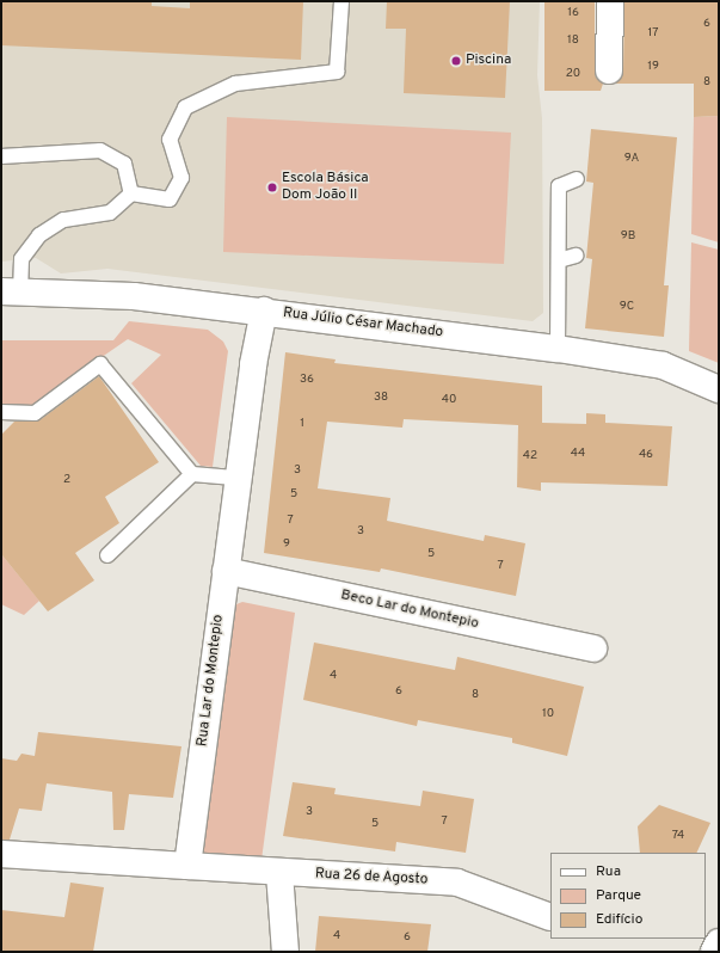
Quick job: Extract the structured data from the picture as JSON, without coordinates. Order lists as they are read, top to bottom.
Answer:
{
  "streets": {
    "street": [
      "Rua Júlio César Machado",
      "Beco Lar do Montepio",
      "Rua Lar do Montepio",
      "Rua 26 de Agosto"
    ]
  },
  "crossings": [
    ["Rua Júlio César Machado", "Rua Lar do Montepio"],
    ["Beco Lar do Montepio", "Rua Lar do Montepio"],
    ["Rua Lar do Montepio", "Rua 26 de Agosto"]
  ],
  "places": ["Piscina", "Escola Básica Dom João II"],
  "house_numbers": [
    "16",
    "6",
    "17",
    "18",
    "19",
    "20",
    "8",
    "9A",
    "9B",
    "9C",
    "36",
    "38",
    "40",
    "1",
    "44",
    "46",
    "42",
    "3",
    "2",
    "5",
    "7",
    "3",
    "9",
    "5",
    "7",
    "4",
    "6",
    "8",
    "10",
    "3",
    "7",
    "5",
    "74",
    "4",
    "6"
  ],
  "legend": ["Rua", "Parque", "Edifício"]
}
